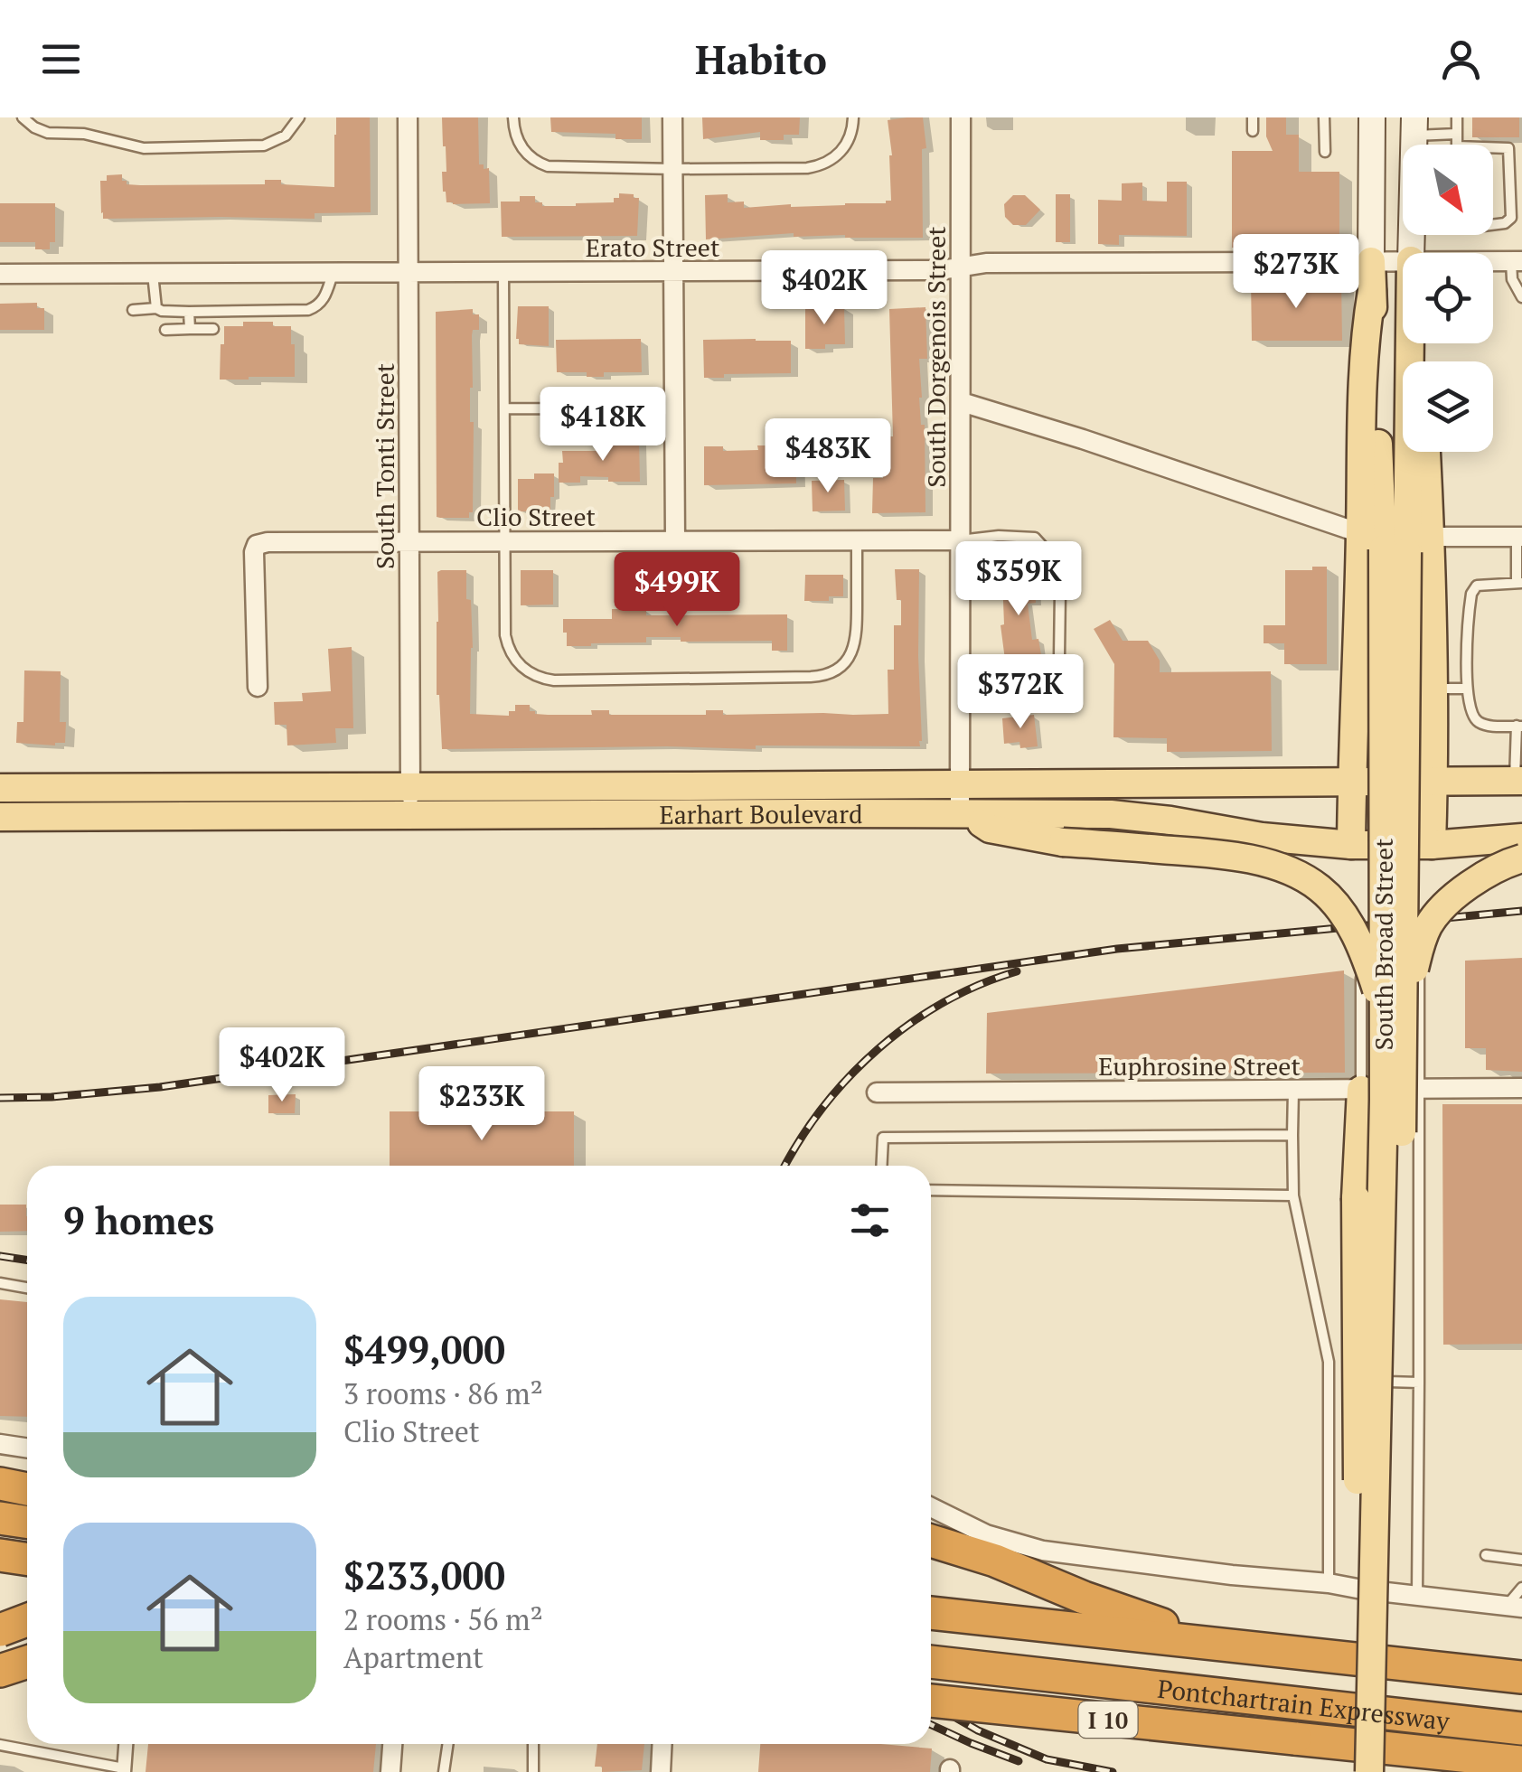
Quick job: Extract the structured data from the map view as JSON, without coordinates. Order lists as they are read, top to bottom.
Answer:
{
  "streets": {
    "highway": ["Pontchartrain Expressway", "I 10"],
    "main road": ["Earhart Boulevard", "South Broad Street"],
    "street": [
      "Erato Street",
      "South Dorgenois Street",
      "South Tonti Street",
      "Clio Street",
      "Euphrosine Street"
    ]
  },
  "crossings": [
    ["Erato Street", "South Dorgenois Street"],
    ["Erato Street", "South Tonti Street"],
    ["Erato Street", "South Broad Street"],
    ["South Dorgenois Street", "Clio Street"],
    ["South Dorgenois Street", "Earhart Boulevard"],
    ["South Tonti Street", "Clio Street"],
    ["South Tonti Street", "Earhart Boulevard"]
  ],
  "north": "bottom right",
  "page": {
    "header": "Habito",
    "price": [
      "$273K",
      "$402K",
      "$418K",
      "$483K",
      "$359K",
      "$499K",
      "$372K",
      "$402K",
      "$233K"
    ],
    "heading": "9 homes",
    "list": [
      {
        "name": "$499,000",
        "note": "3 rooms · 86 m² · Clio Street"
      },
      {
        "name": "$233,000",
        "note": "2 rooms · 56 m² · Apartment"
      }
    ]
  }
}
